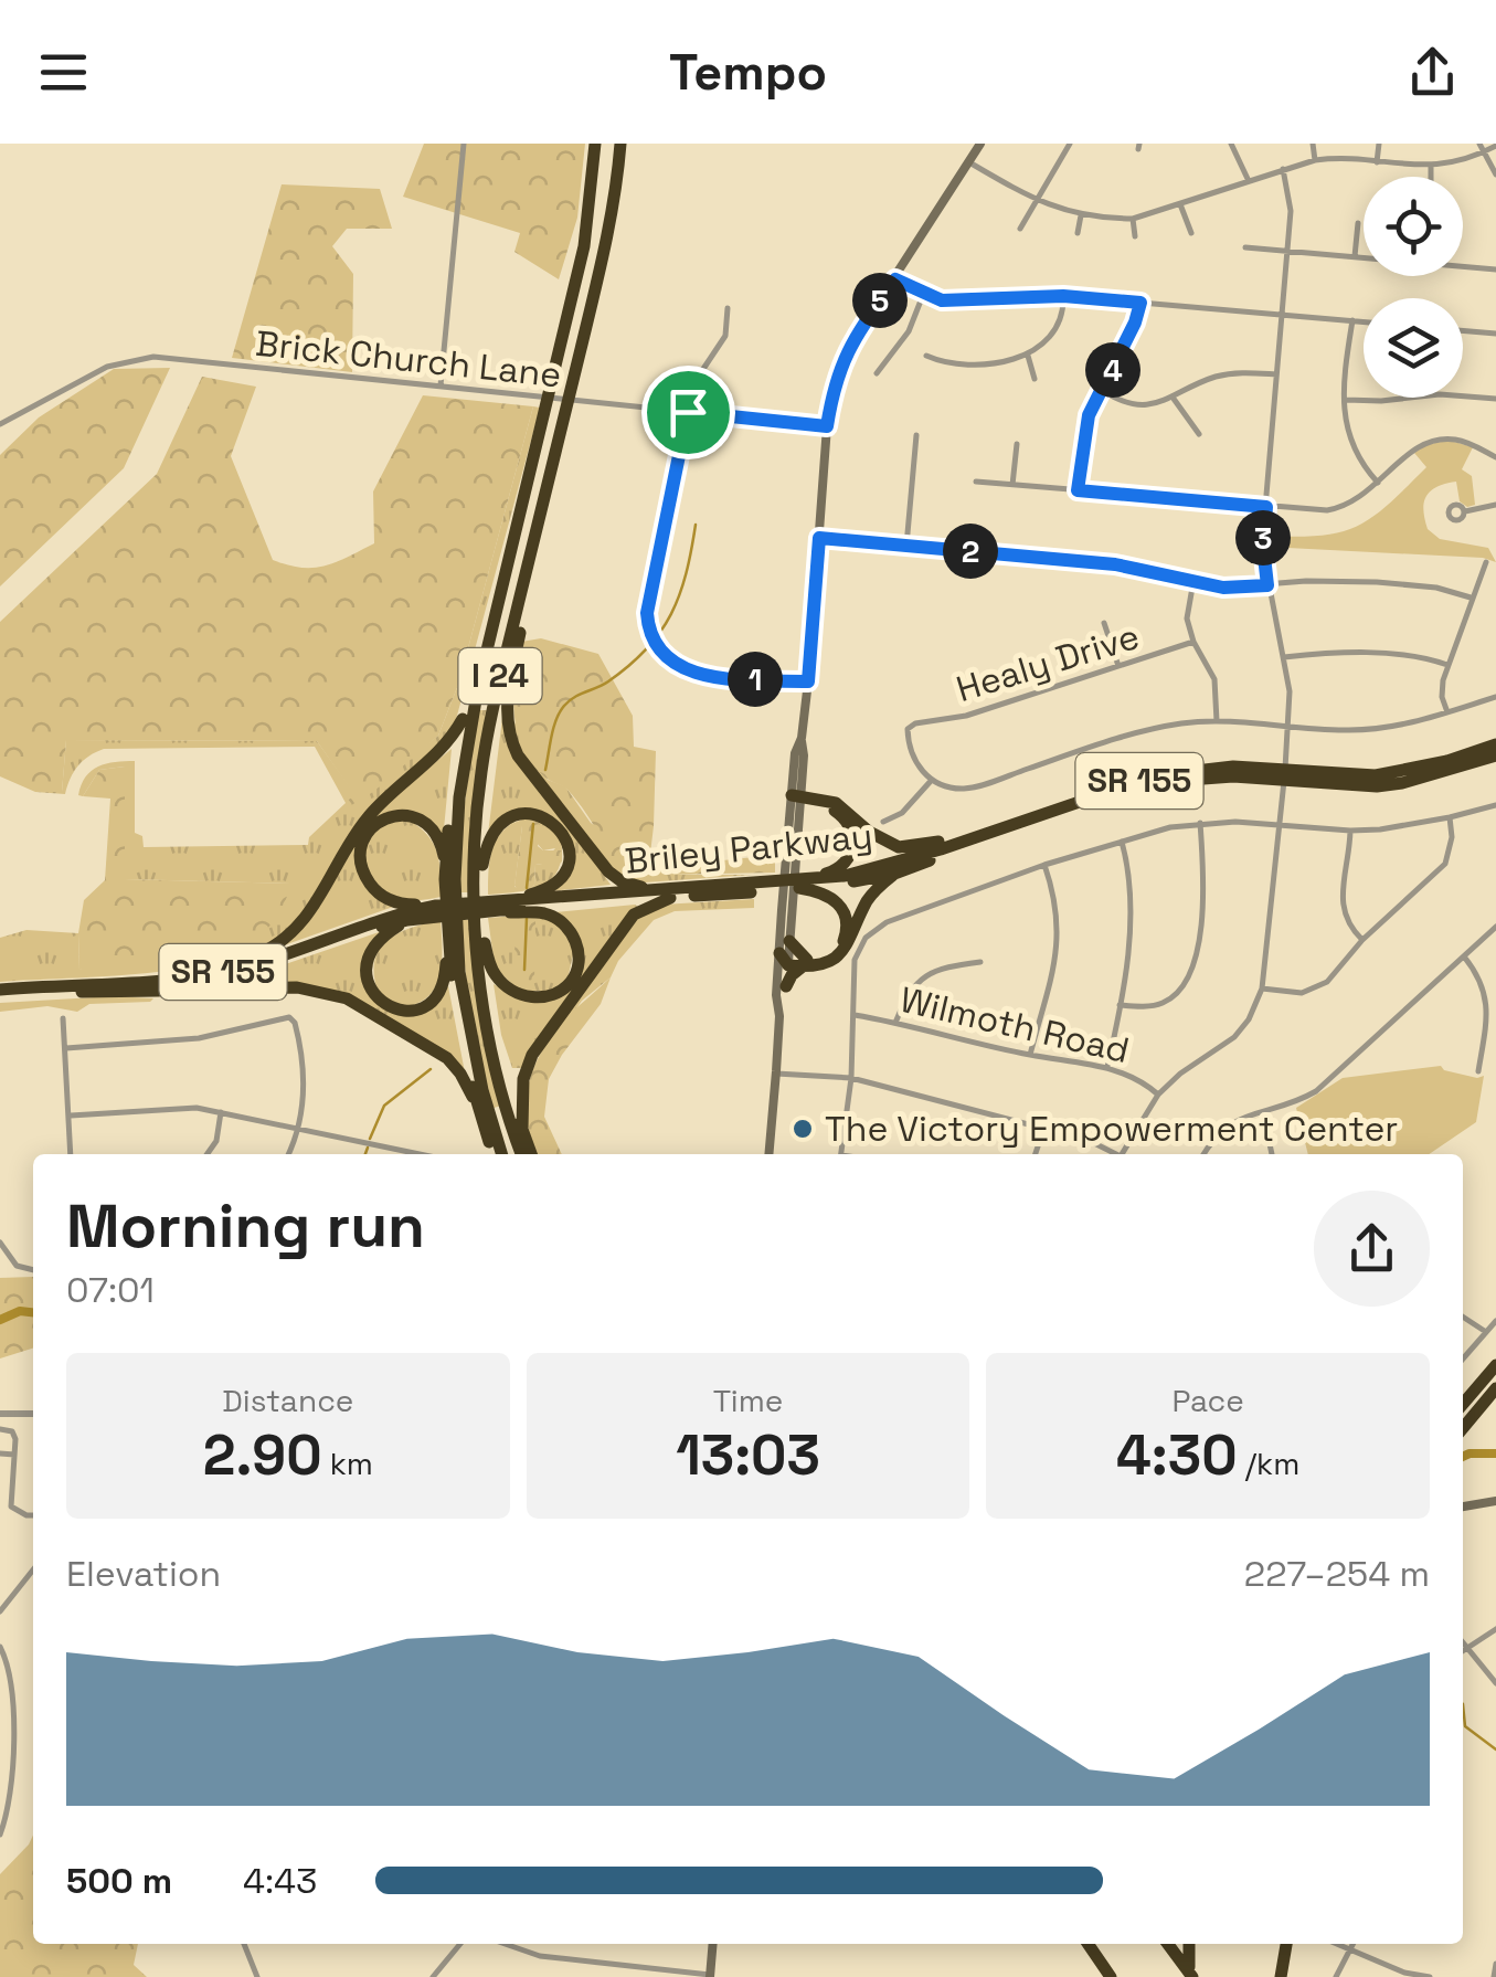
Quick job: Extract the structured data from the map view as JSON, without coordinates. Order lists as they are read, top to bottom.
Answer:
{
  "streets": {
    "highway": ["I 24", "SR 155", "Briley Parkway"],
    "street": ["Brick Church Lane", "Healy Drive", "Wilmoth Road"]
  },
  "places": ["The Victory Empowerment Center"],
  "page": {
    "header": "Tempo",
    "pins": [
      "5",
      "4",
      "3",
      "2",
      "1"
    ],
    "heading": ["Morning run", "07:01"],
    "stats": [
      ["Distance", "2.90 km"],
      ["Time", "13:03"],
      ["Pace", "4:30 /km"]
    ],
    "chart": ["Elevation", "227–254 m"],
    "list": [
      {
        "name": "500 m",
        "note": "4:43"
      }
    ]
  }
}
